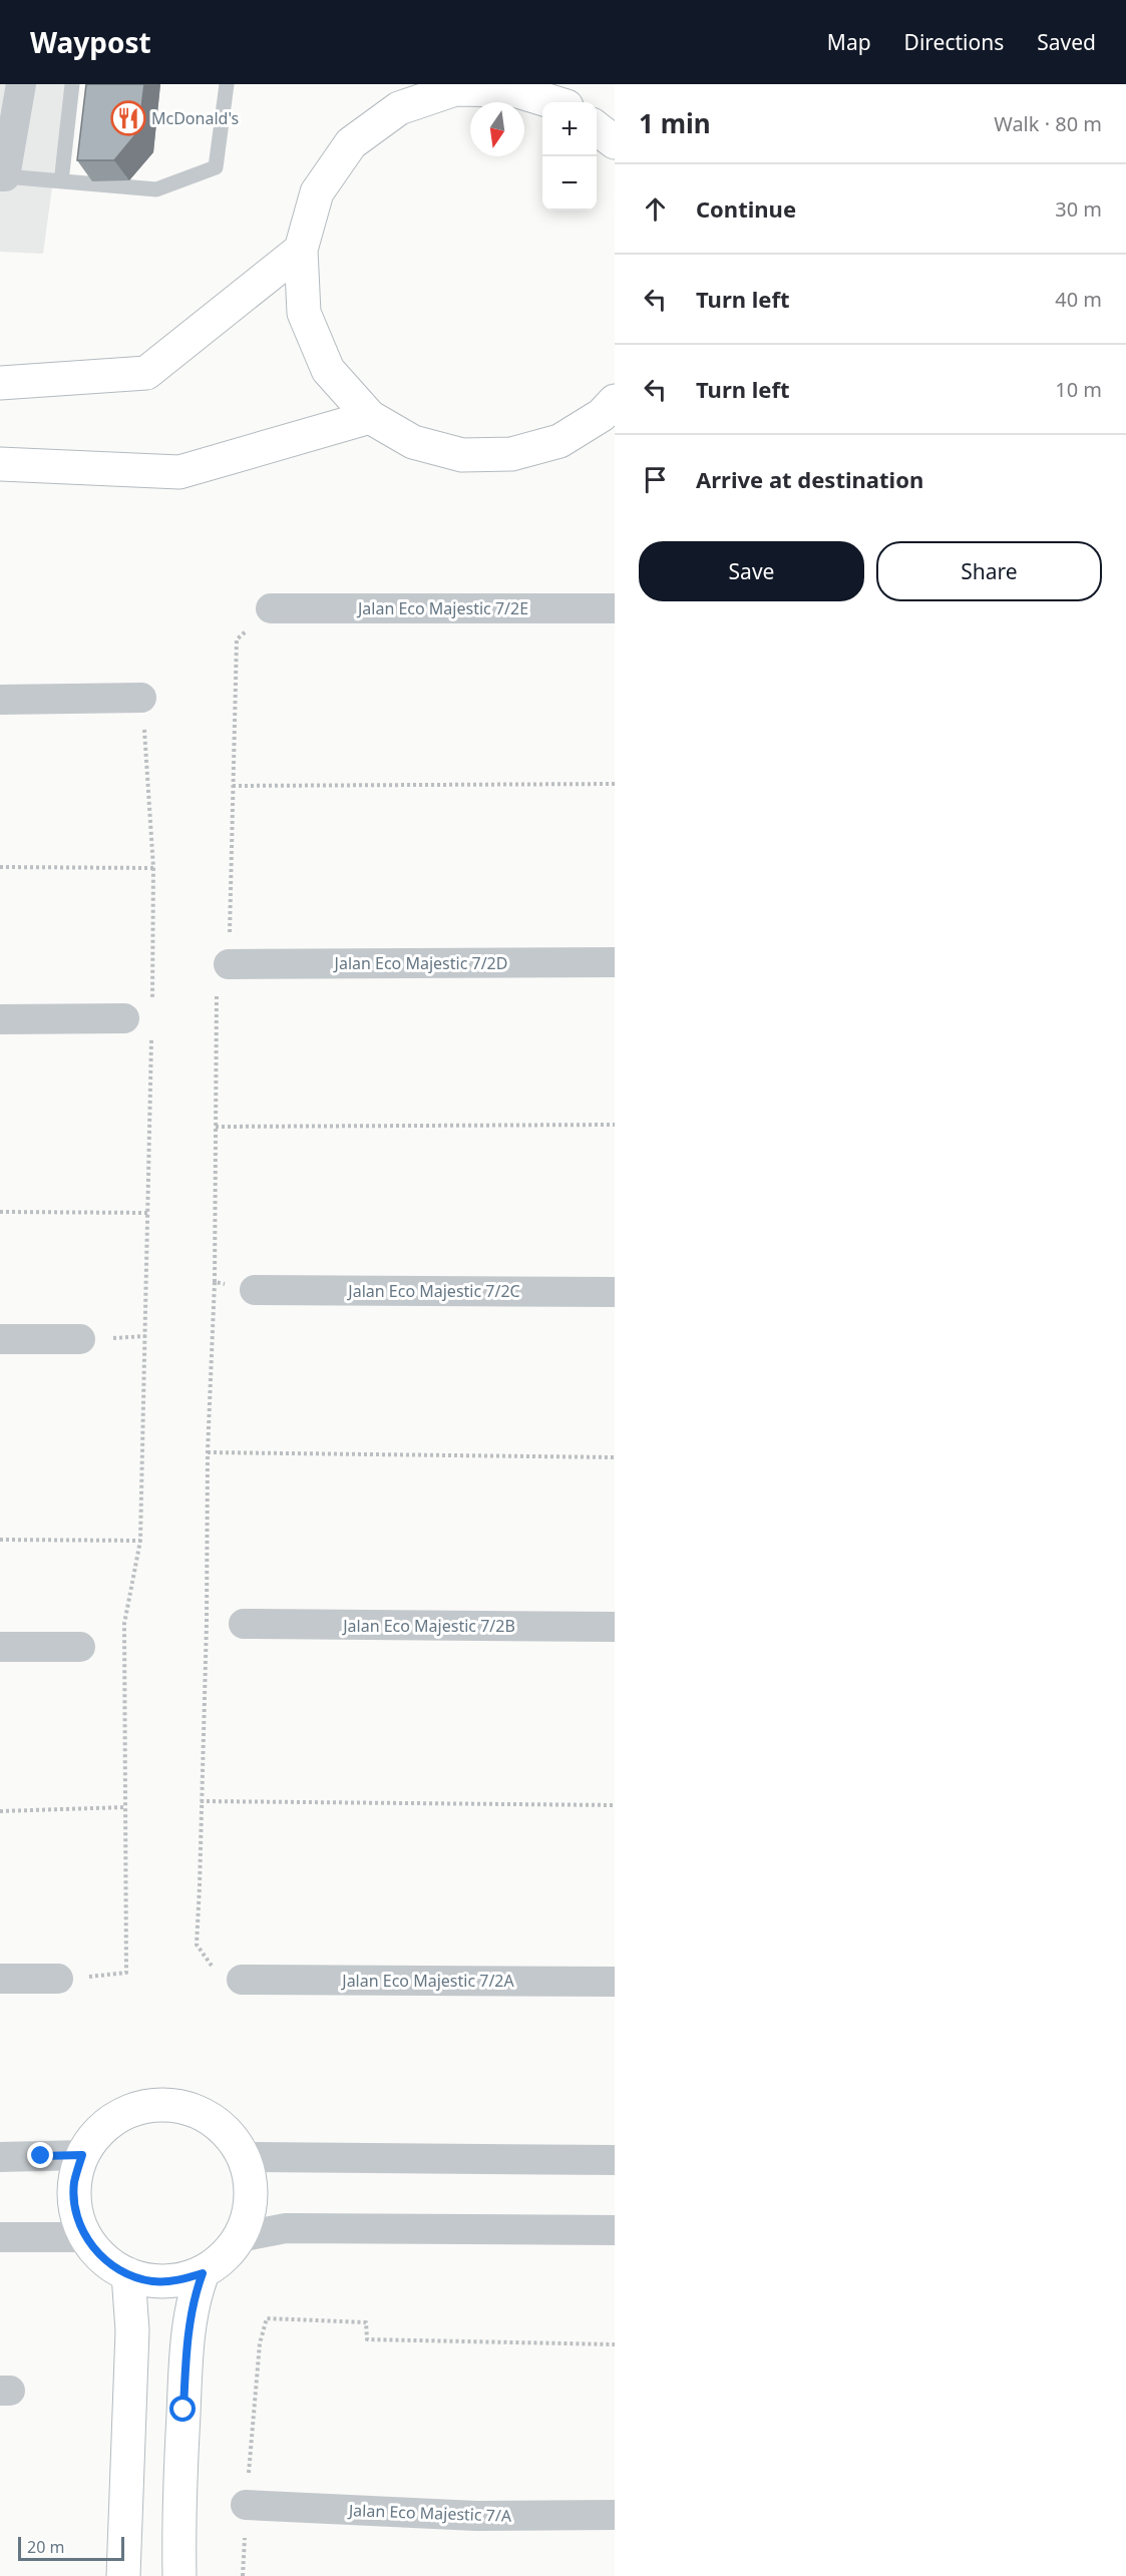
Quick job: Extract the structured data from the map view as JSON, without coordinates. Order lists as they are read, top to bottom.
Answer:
{
  "streets": {
    "street": [
      "Jalan Eco Majestic 7/2E",
      "Jalan Eco Majestic 7/2D",
      "Jalan Eco Majestic 7/2C",
      "Jalan Eco Majestic 7/2B",
      "Jalan Eco Majestic 7/2A",
      "Jalan Eco Majestic 7/A"
    ]
  },
  "places": {
    "restaurant": ["McDonald's"]
  },
  "scale_bar": "20 m",
  "north": "bottom",
  "page": {
    "header": "Waypost",
    "nav": ["Map", "Directions", "Saved"],
    "heading": ["1 min", "Walk · 80 m"],
    "map_buttons": ["+", "−"],
    "list": [
      ["Continue", "30 m"],
      ["Turn left", "40 m"],
      ["Turn left", "10 m"],
      "Arrive at destination"
    ],
    "buttons": ["Save", "Share"],
    "scale": "20 m"
  }
}
